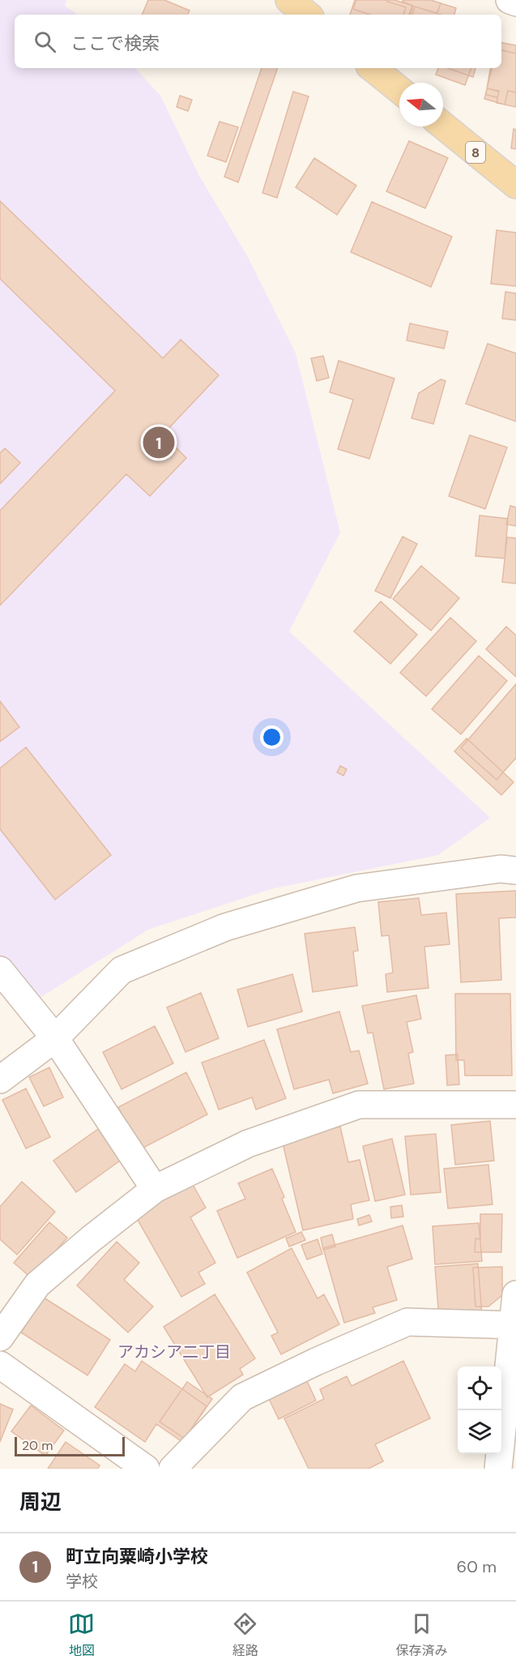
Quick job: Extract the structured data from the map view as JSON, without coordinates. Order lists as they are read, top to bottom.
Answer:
{
  "streets": {
    "main road": ["8"]
  },
  "districts": ["アカシア二丁目"],
  "scale_bar": "20 m",
  "north": "left",
  "page": {
    "search": "ここで検索",
    "pins": "1",
    "scale": "20 m",
    "heading": "周辺",
    "list": [
      {
        "mark": "1",
        "name": "町立向粟崎小学校",
        "note": "学校",
        "value": "60 m"
      }
    ],
    "nav": ["地図", "経路", "保存済み"]
  }
}
